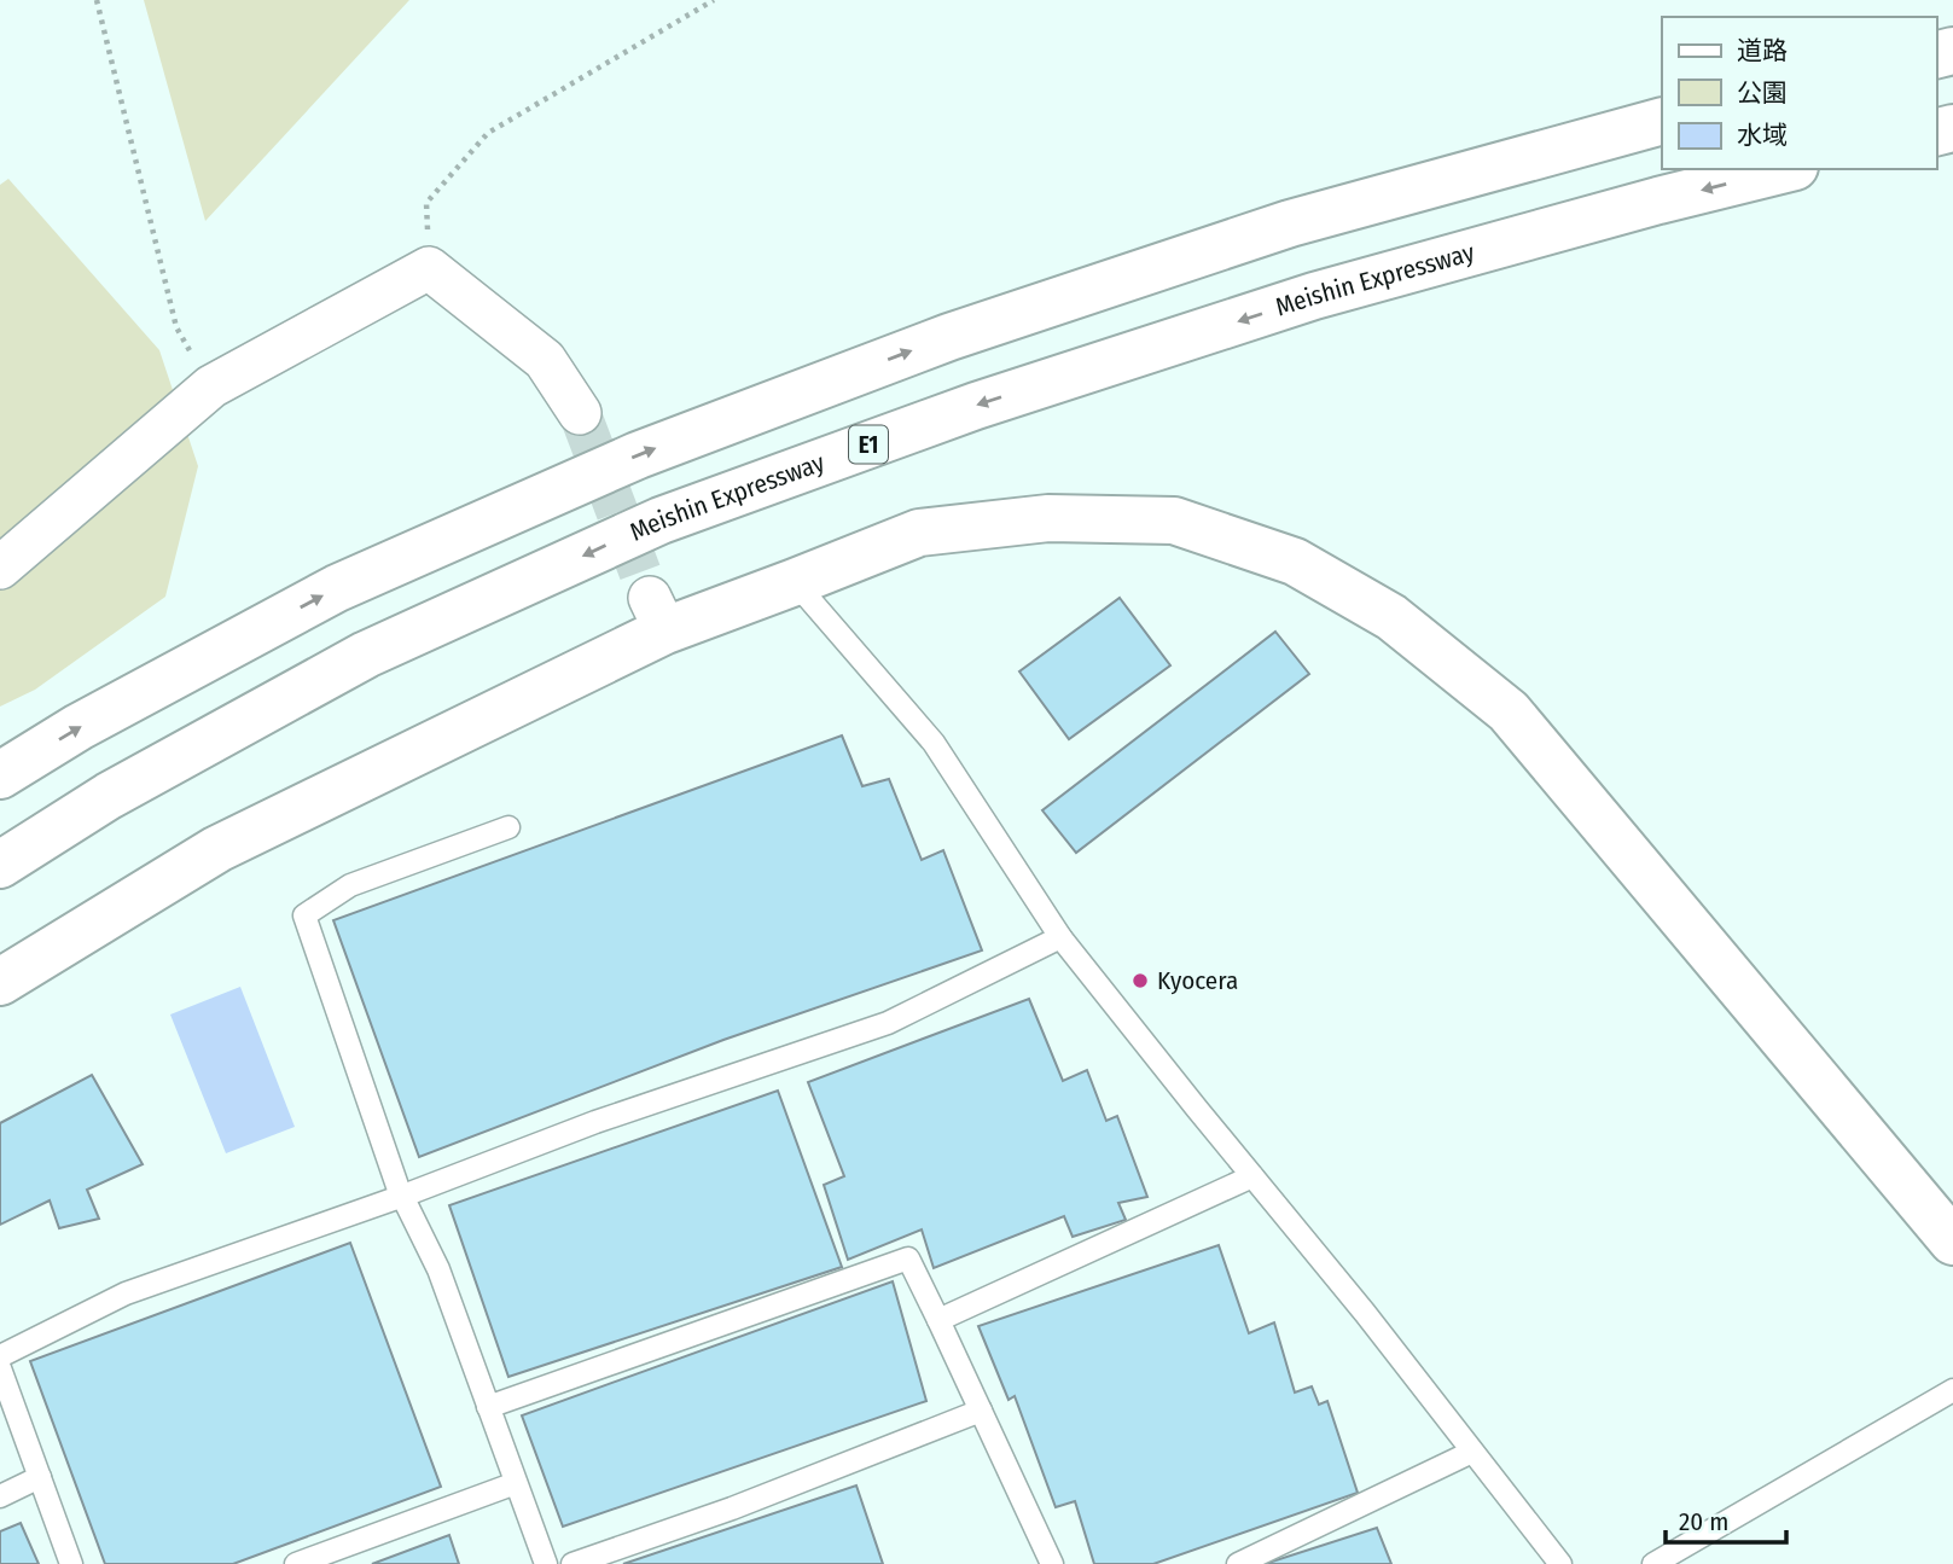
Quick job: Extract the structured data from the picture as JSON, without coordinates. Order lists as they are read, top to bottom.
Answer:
{
  "streets": {
    "main road": ["Meishin Expressway", "E1"]
  },
  "places": ["Kyocera"],
  "legend": ["道路", "公園", "水域"],
  "scale_bar": "20 m"
}
